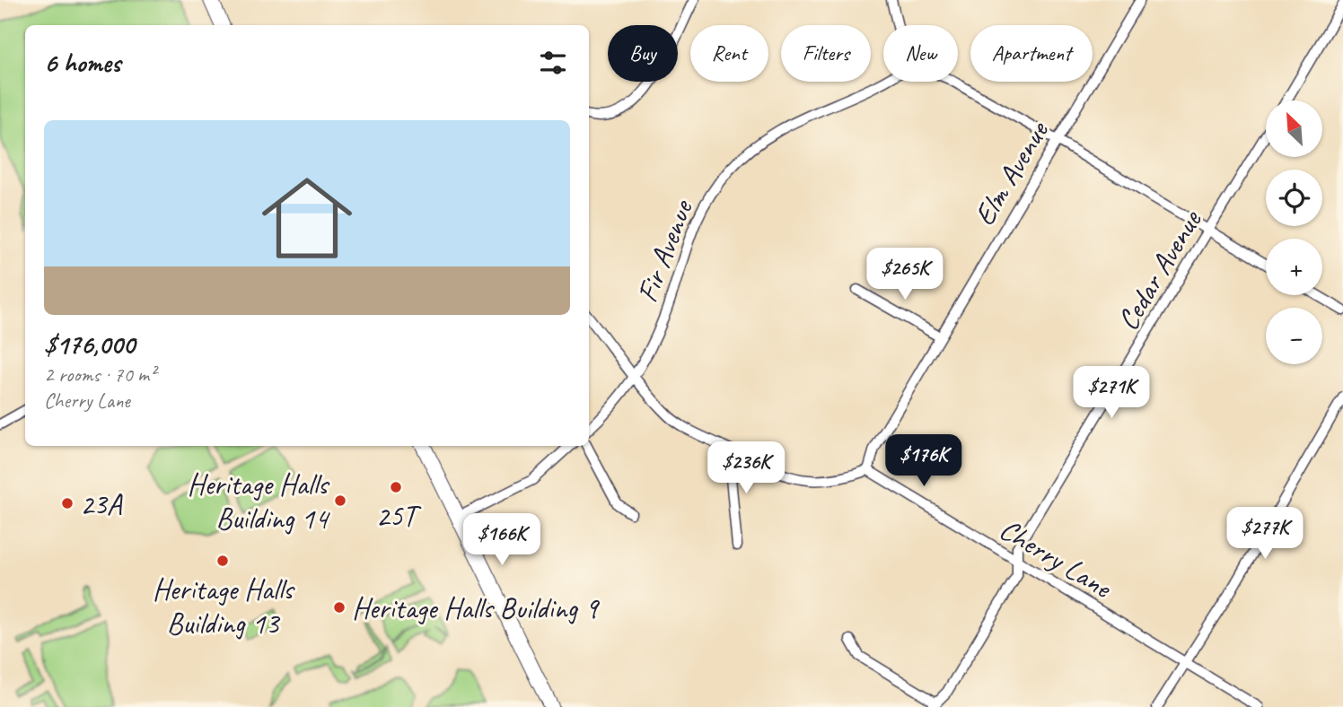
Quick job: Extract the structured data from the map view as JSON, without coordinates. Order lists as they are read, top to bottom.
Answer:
{
  "streets": {
    "street": [
      "Elm Avenue",
      "Fir Avenue",
      "Cedar Avenue",
      "Cherry Lane"
    ]
  },
  "crossings": [
    ["Elm Avenue", "Cherry Lane"],
    ["Cedar Avenue", "Cherry Lane"]
  ],
  "places": [
    "25T",
    "Heritage Halls Building 14",
    "23A",
    "Heritage Halls Building 13",
    "Heritage Halls Building 9"
  ],
  "north": "top left",
  "page": {
    "chip": [
      "Buy",
      "Rent",
      "Filters",
      "New",
      "Apartment"
    ],
    "heading": "6 homes",
    "map_buttons": ["+", "−"],
    "list": [
      {
        "name": "$176,000",
        "note": "2 rooms · 70 m² · Cherry Lane"
      }
    ],
    "price": [
      "$265K",
      "$271K",
      "$176K",
      "$236K",
      "$277K",
      "$166K"
    ]
  }
}
